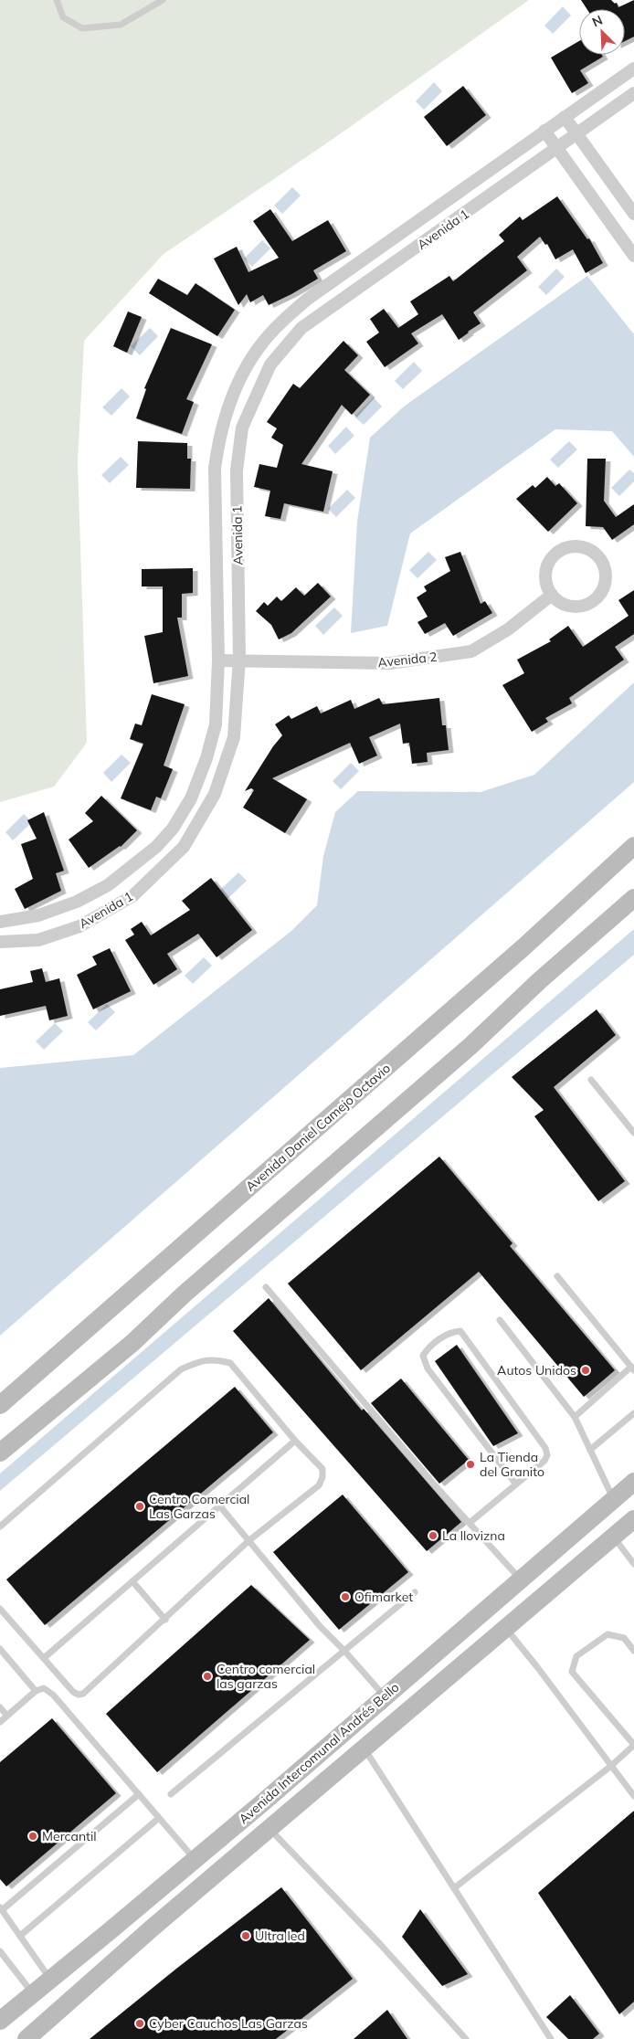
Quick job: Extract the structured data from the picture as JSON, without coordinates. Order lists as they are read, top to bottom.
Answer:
{
  "streets": {
    "main road": ["Avenida Daniel Camejo Octavio", "Avenida Intercomunal Andrés Bello"],
    "street": ["Avenida 1", "Avenida 2"]
  },
  "crossings": [
    ["Avenida 1", "Avenida 2"]
  ],
  "places": [
    "Autos Unidos",
    "La Tienda del Granito",
    "Centro Comercial Las Garzas",
    "La llovizna",
    "Ofimarket",
    "Centro comercial las garzas",
    "Mercantil",
    "Ultra led",
    "Cyber Cauchos Las Garzas"
  ],
  "north": "top left"
}
